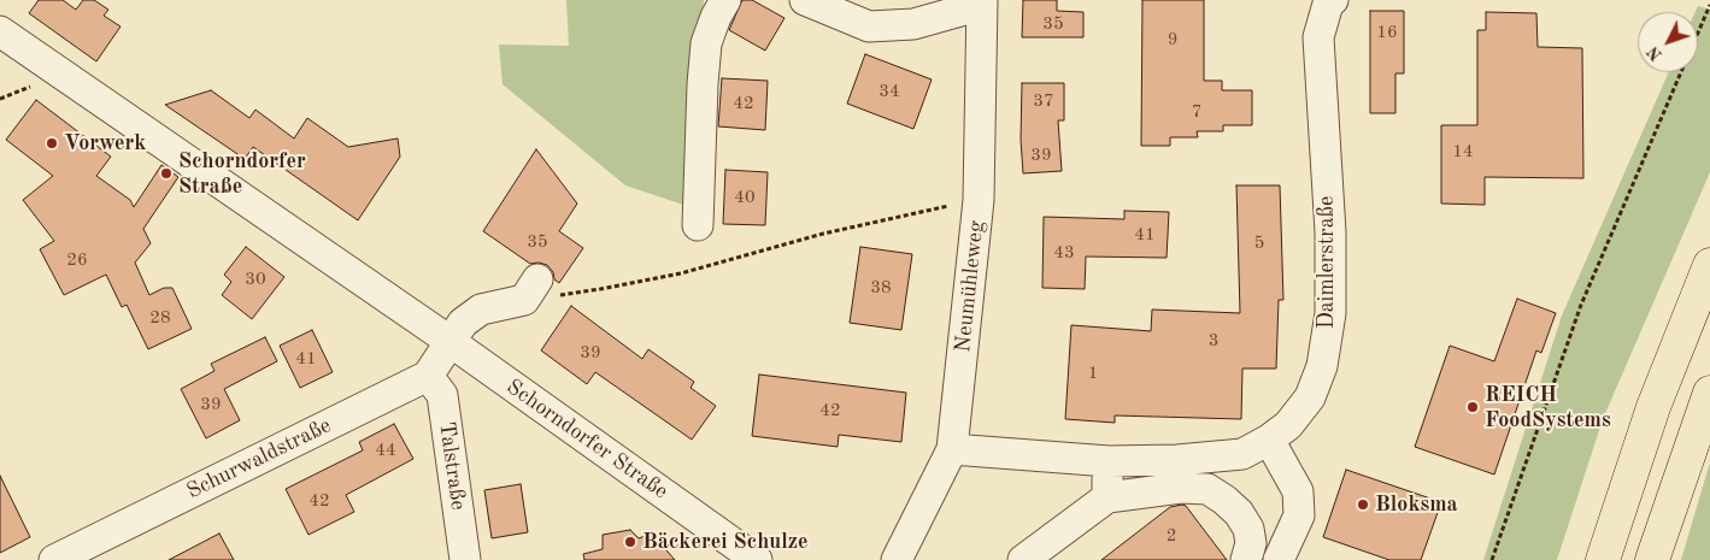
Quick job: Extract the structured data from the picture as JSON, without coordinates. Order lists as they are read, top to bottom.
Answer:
{
  "streets": {
    "street": [
      "Daimlerstraße",
      "Neumühleweg",
      "Schorndorfer Straße",
      "Schurwaldstraße",
      "Talstraße"
    ]
  },
  "crossings": [
    ["Daimlerstraße", "Neumühleweg"],
    ["Schorndorfer Straße", "Schurwaldstraße"],
    ["Schurwaldstraße", "Talstraße"]
  ],
  "places": [
    "Vorwerk",
    "Schorndorfer Straße",
    "REICH FoodSystems",
    "Bloksma",
    "Bäckerei Schulze"
  ],
  "house_numbers": [
    "35",
    "16",
    "9",
    "34",
    "37",
    "42",
    "7",
    "14",
    "39",
    "40",
    "41",
    "35",
    "5",
    "43",
    "26",
    "30",
    "38",
    "28",
    "3",
    "39",
    "41",
    "1",
    "39",
    "42",
    "44",
    "42",
    "2"
  ],
  "north": "bottom left"
}
